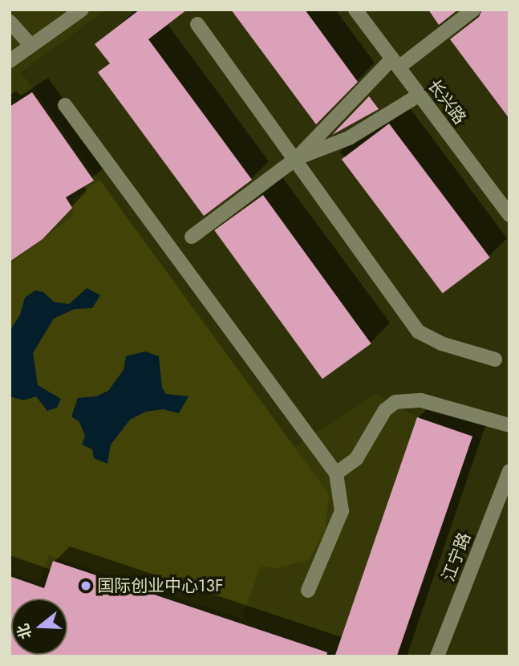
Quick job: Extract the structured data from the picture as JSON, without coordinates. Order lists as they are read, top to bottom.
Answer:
{
  "streets": {
    "street": ["长兴路", "江宁路"]
  },
  "places": ["国际创业中心13F"],
  "north": "left"
}
